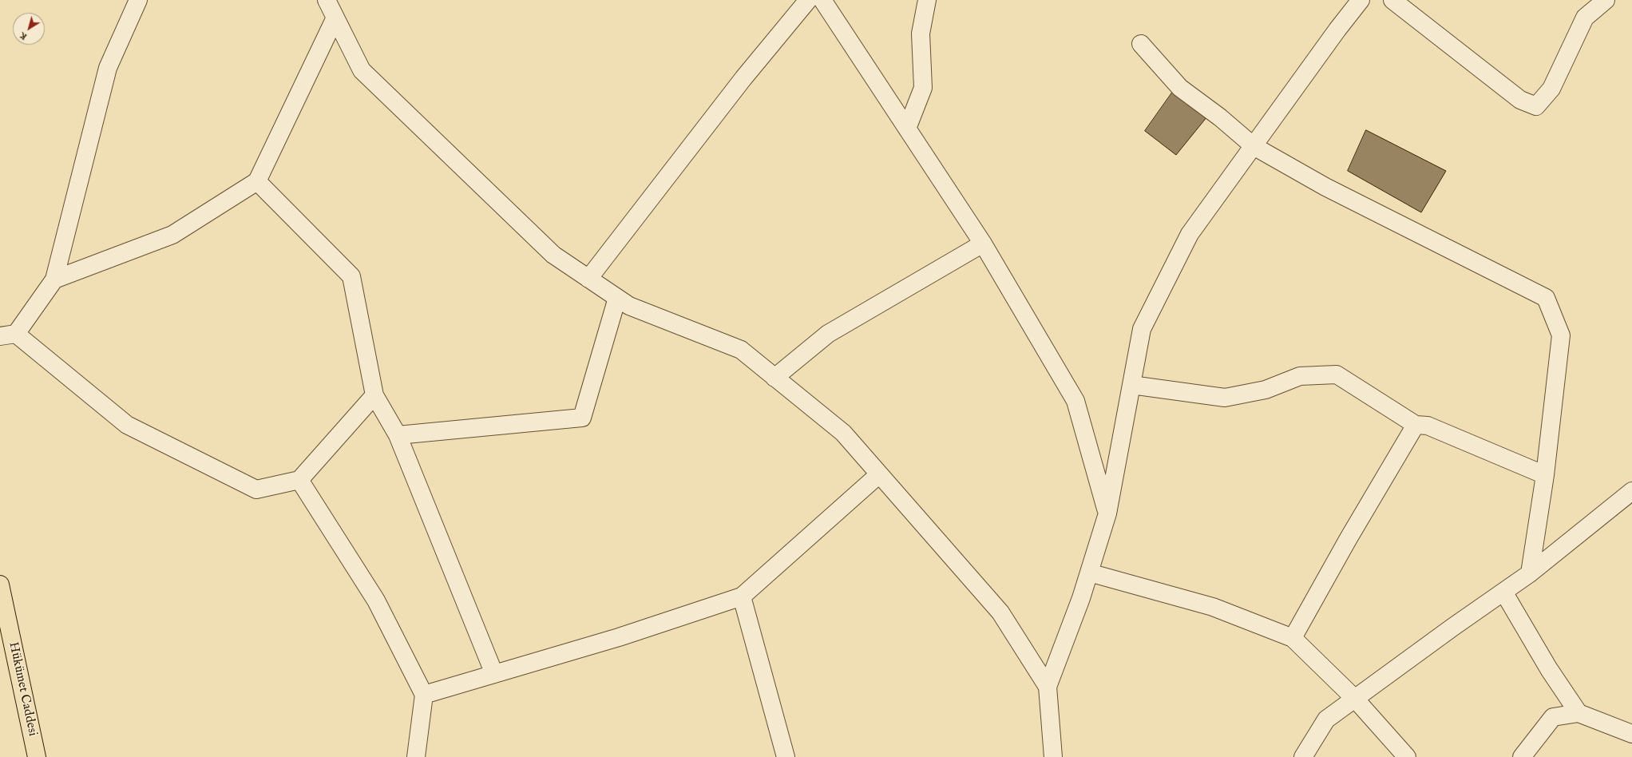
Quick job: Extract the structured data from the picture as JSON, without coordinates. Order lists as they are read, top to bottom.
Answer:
{
  "streets": {
    "main road": ["Hükümet Caddesi"]
  },
  "north": "bottom left"
}
